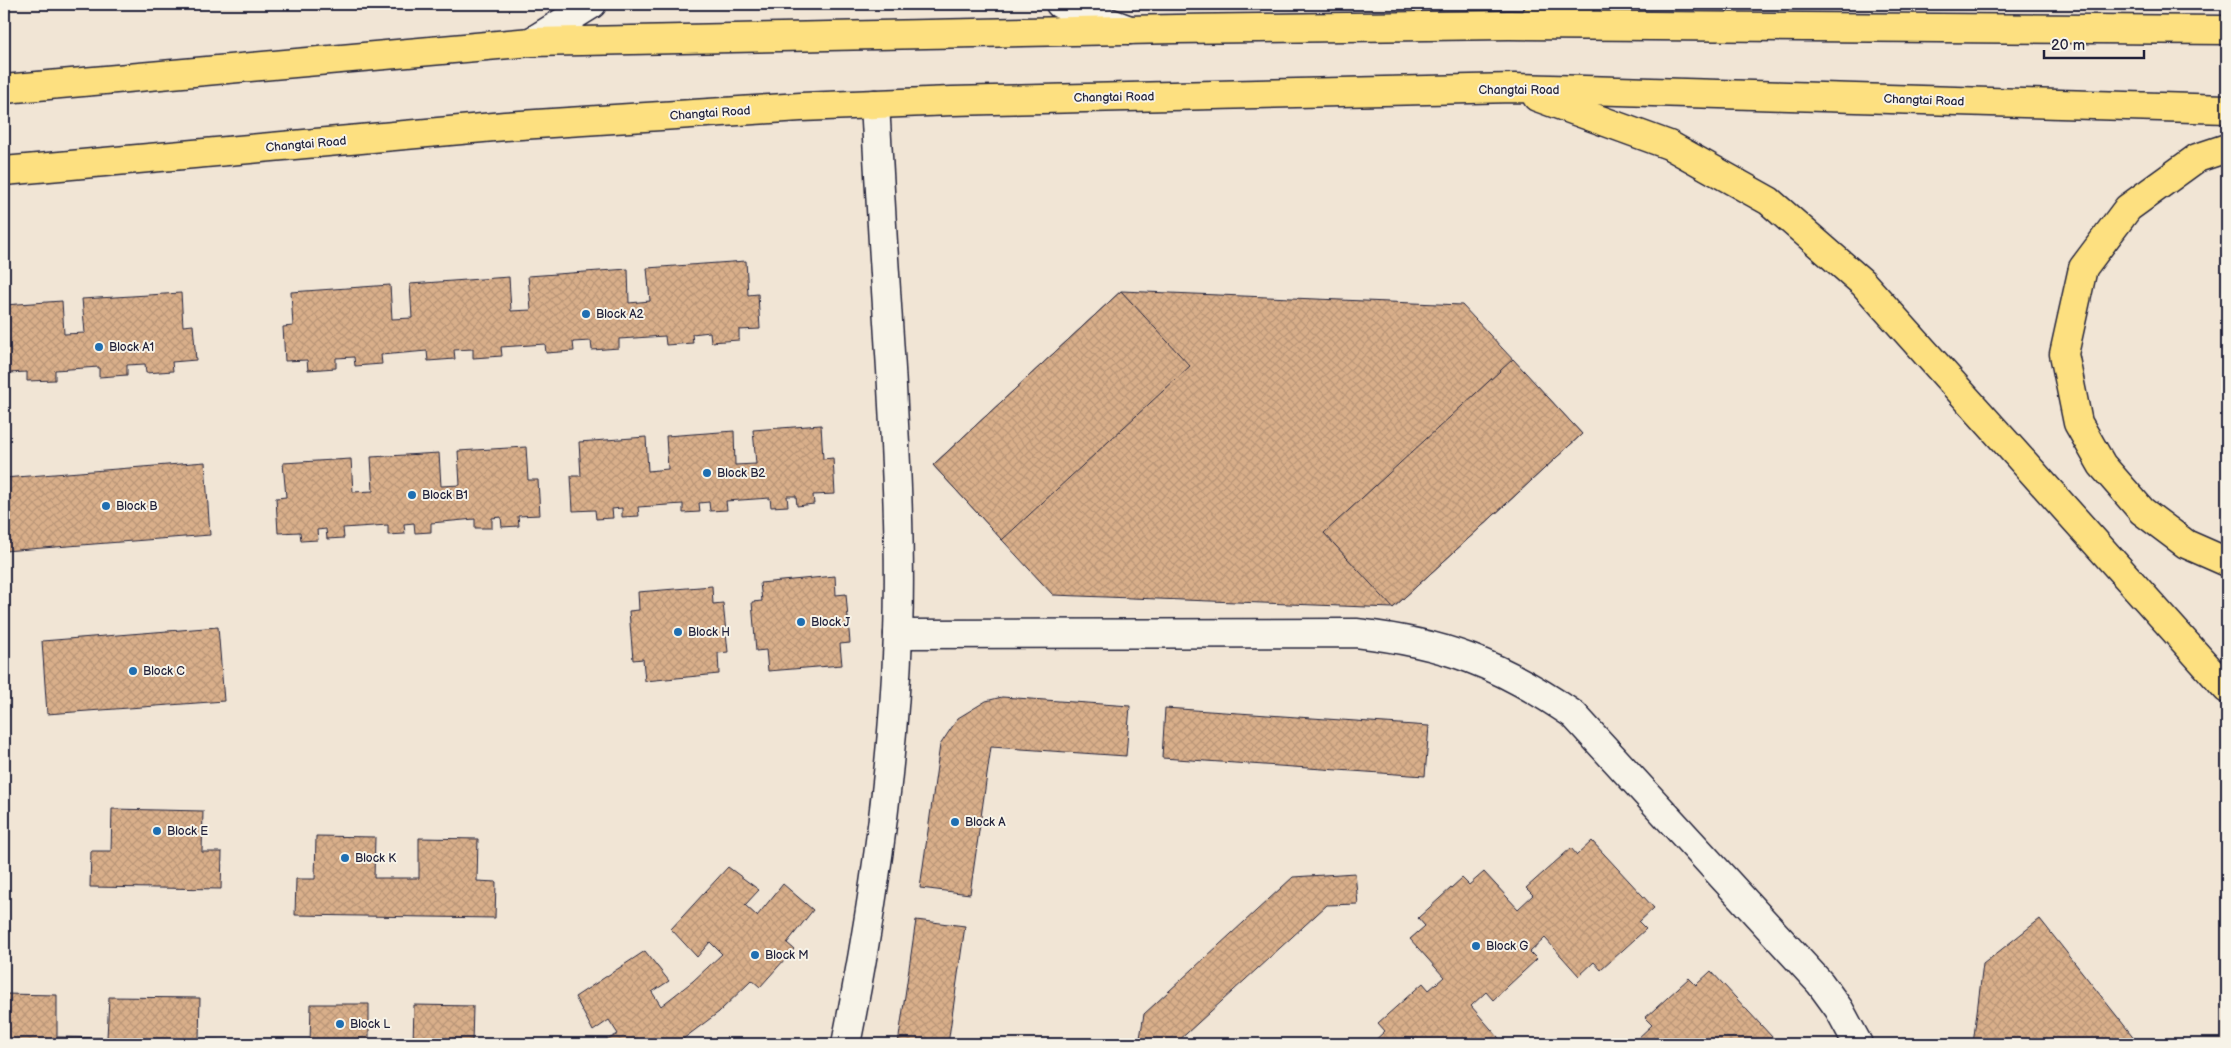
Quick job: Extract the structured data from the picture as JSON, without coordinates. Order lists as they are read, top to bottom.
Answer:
{
  "streets": {
    "highway": ["Changtai Road"]
  },
  "places": [
    "Block A2",
    "Block A1",
    "Block B2",
    "Block B1",
    "Block B",
    "Block J",
    "Block H",
    "Block C",
    "Block A",
    "Block E",
    "Block K",
    "Block G",
    "Block M",
    "Block L"
  ],
  "scale_bar": "20 m"
}
